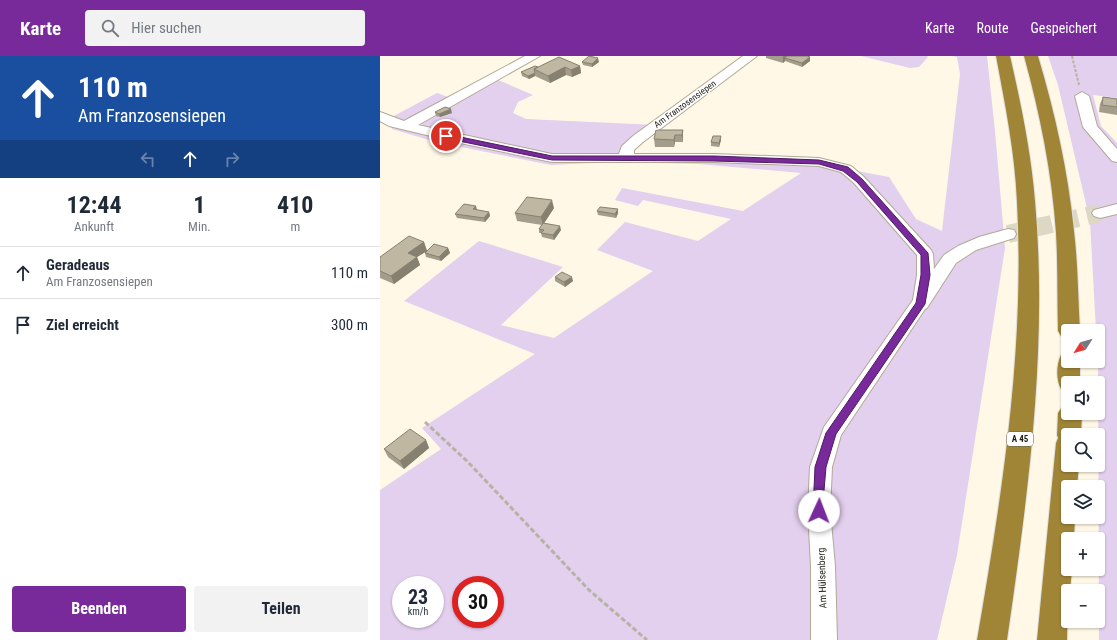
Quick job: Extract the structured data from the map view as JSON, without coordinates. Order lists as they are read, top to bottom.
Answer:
{
  "streets": {
    "highway": ["A 45"],
    "street": ["Am Franzosensiepen", "Am Hülsenberg"]
  },
  "north": "bottom left",
  "page": {
    "header": "Karte",
    "search": "Hier suchen",
    "nav": ["Karte", "Route", "Gespeichert"],
    "turn": ["110 m", "Am Franzosensiepen"],
    "eta": [
      "12:44",
      "Ankunft",
      "1",
      "Min.",
      "410",
      "m"
    ],
    "list": [
      {
        "name": "Geradeaus",
        "note": "Am Franzosensiepen",
        "value": "110 m"
      },
      {
        "name": "Ziel erreicht",
        "value": "300 m"
      }
    ],
    "map_buttons": ["+", "−"],
    "speed": "23 km/h",
    "limit": "30",
    "buttons": ["Beenden", "Teilen"]
  }
}
